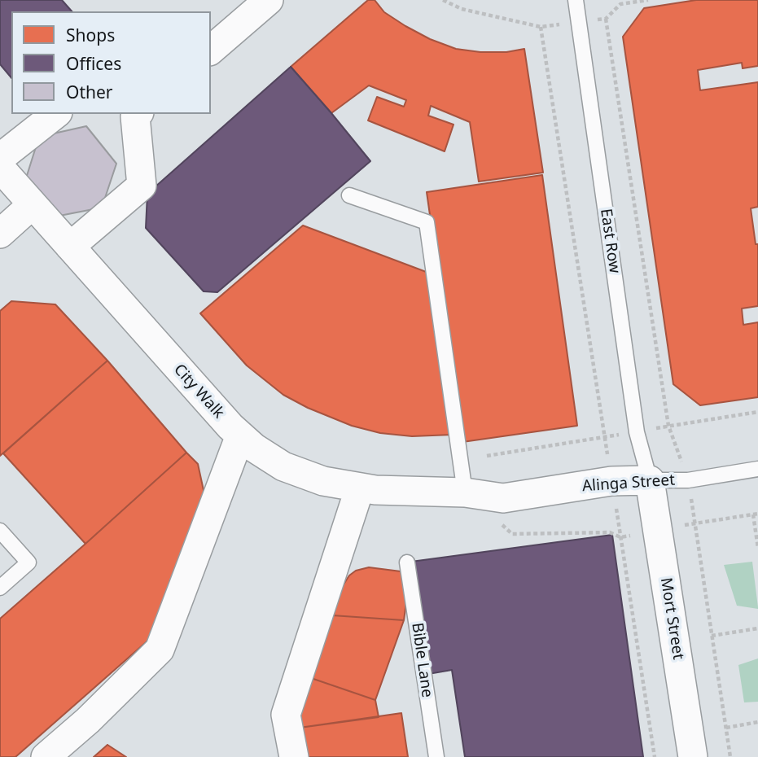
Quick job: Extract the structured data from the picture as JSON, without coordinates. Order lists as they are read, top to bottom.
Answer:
{
  "streets": {
    "street": ["City Walk", "Alinga Street", "Mort Street"],
    "lane": ["East Row", "Bible Lane"]
  },
  "crossings": [
    ["East Row", "Alinga Street"],
    ["East Row", "Mort Street"],
    ["City Walk", "Alinga Street"],
    ["Alinga Street", "Mort Street"]
  ],
  "legend": ["Shops", "Offices", "Other"]
}
